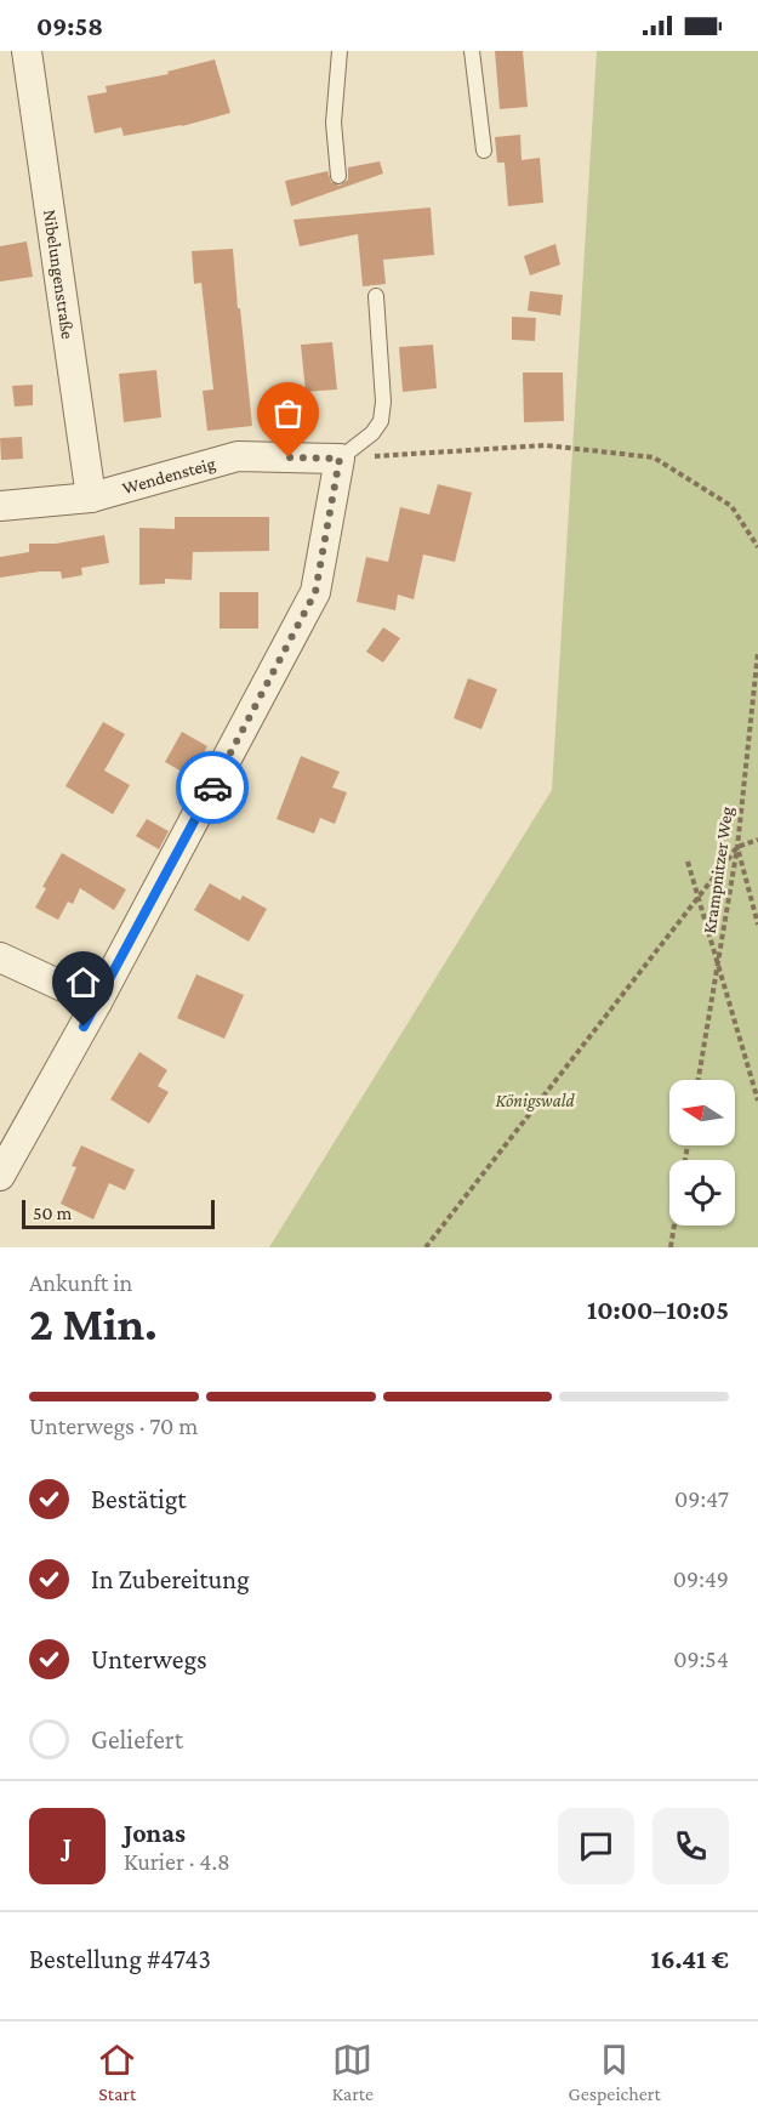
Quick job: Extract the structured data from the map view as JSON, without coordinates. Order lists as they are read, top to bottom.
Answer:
{
  "streets": {
    "street": ["Nibelungenstraße", "Wendensteig"],
    "path": ["Krampnitzer Weg"]
  },
  "crossings": [
    ["Nibelungenstraße", "Wendensteig"]
  ],
  "parks": ["Königswald"],
  "scale_bar": "50 m",
  "north": "left",
  "page": {
    "status": "09:58",
    "scale": "50 m",
    "heading": ["2 Min.", "Ankunft in", "10:00–10:05"],
    "panel": [
      "Jonas",
      "Kurier · 4.8",
      "Bestellung #4743",
      "16.41 €"
    ],
    "bar": "Unterwegs · 70 m",
    "list": [
      ["Bestätigt", "09:47"],
      ["In Zubereitung", "09:49"],
      ["Unterwegs", "09:54"],
      "Geliefert"
    ],
    "round": "J",
    "tabs": ["Start", "Karte", "Gespeichert"]
  }
}
